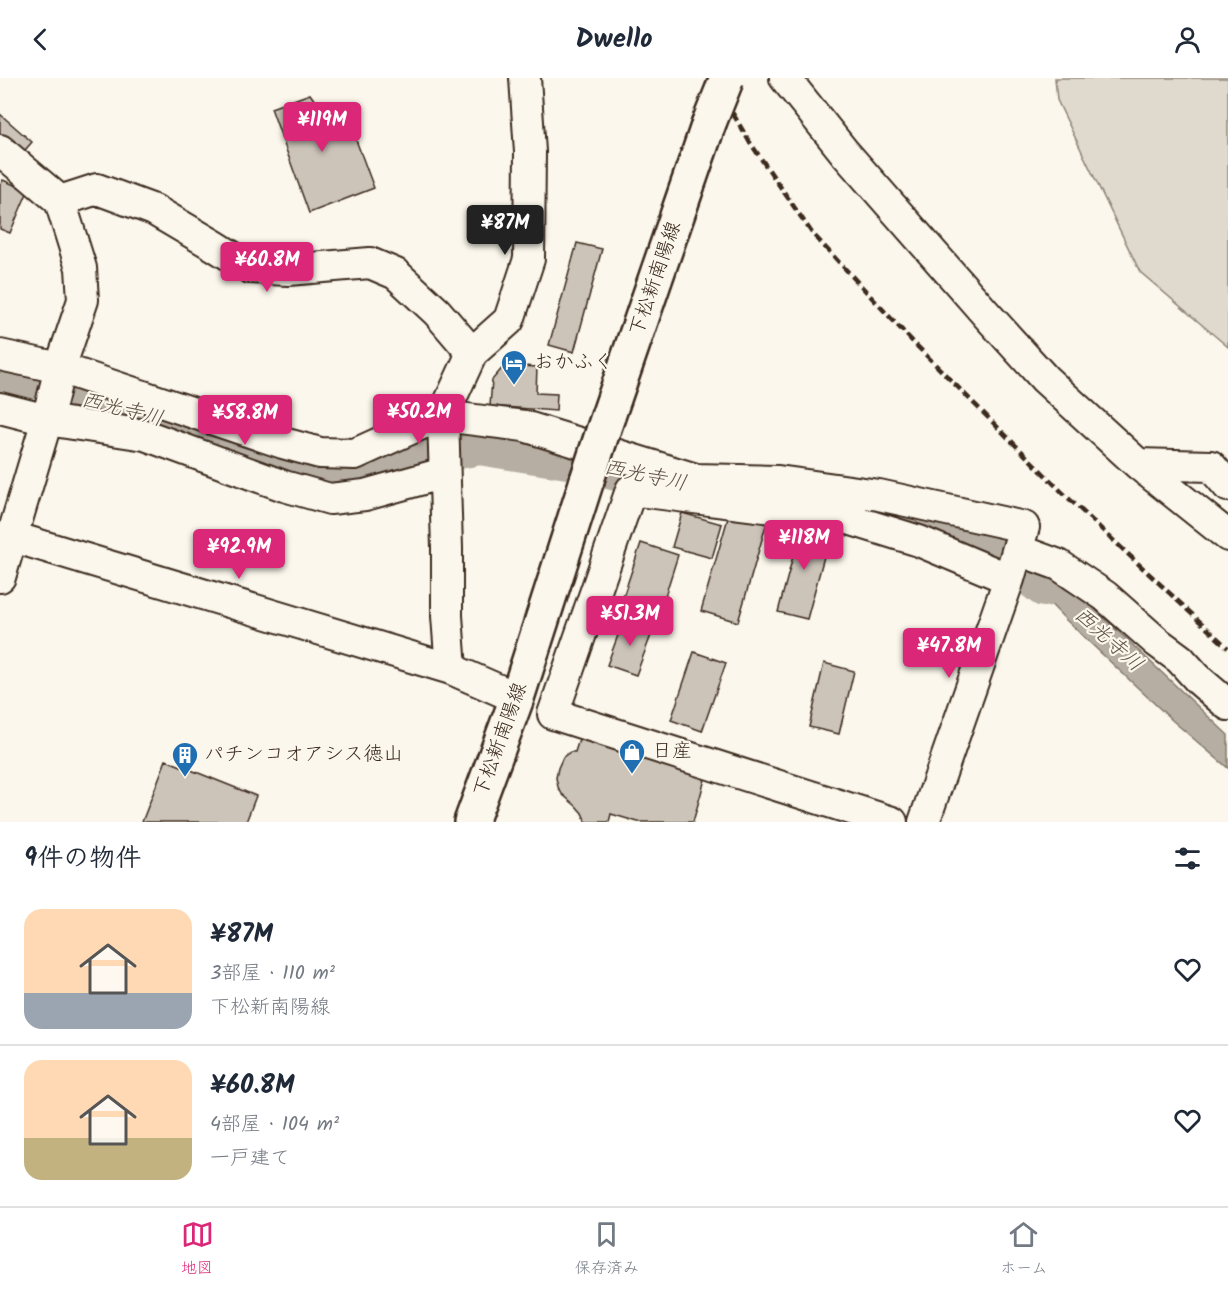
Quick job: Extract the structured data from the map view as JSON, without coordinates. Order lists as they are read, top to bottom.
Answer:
{
  "streets": {
    "main road": ["下松新南陽線"]
  },
  "water": ["西光寺川"],
  "places": {
    "hotel": ["おかふく"],
    "shop": ["日産"],
    "building": ["パチンコオアシス徳山"]
  },
  "page": {
    "header": "Dwello",
    "price": [
      "¥119M",
      "¥87M",
      "¥60.8M",
      "¥50.2M",
      "¥58.8M",
      "¥118M",
      "¥92.9M",
      "¥51.3M",
      "¥47.8M"
    ],
    "heading": "9件の物件",
    "list": [
      {
        "name": "¥87M",
        "note": "3部屋 · 110 m² · 下松新南陽線"
      },
      {
        "name": "¥60.8M",
        "note": "4部屋 · 104 m² · 一戸建て"
      }
    ],
    "tabs": ["地図", "保存済み", "ホーム"]
  }
}
